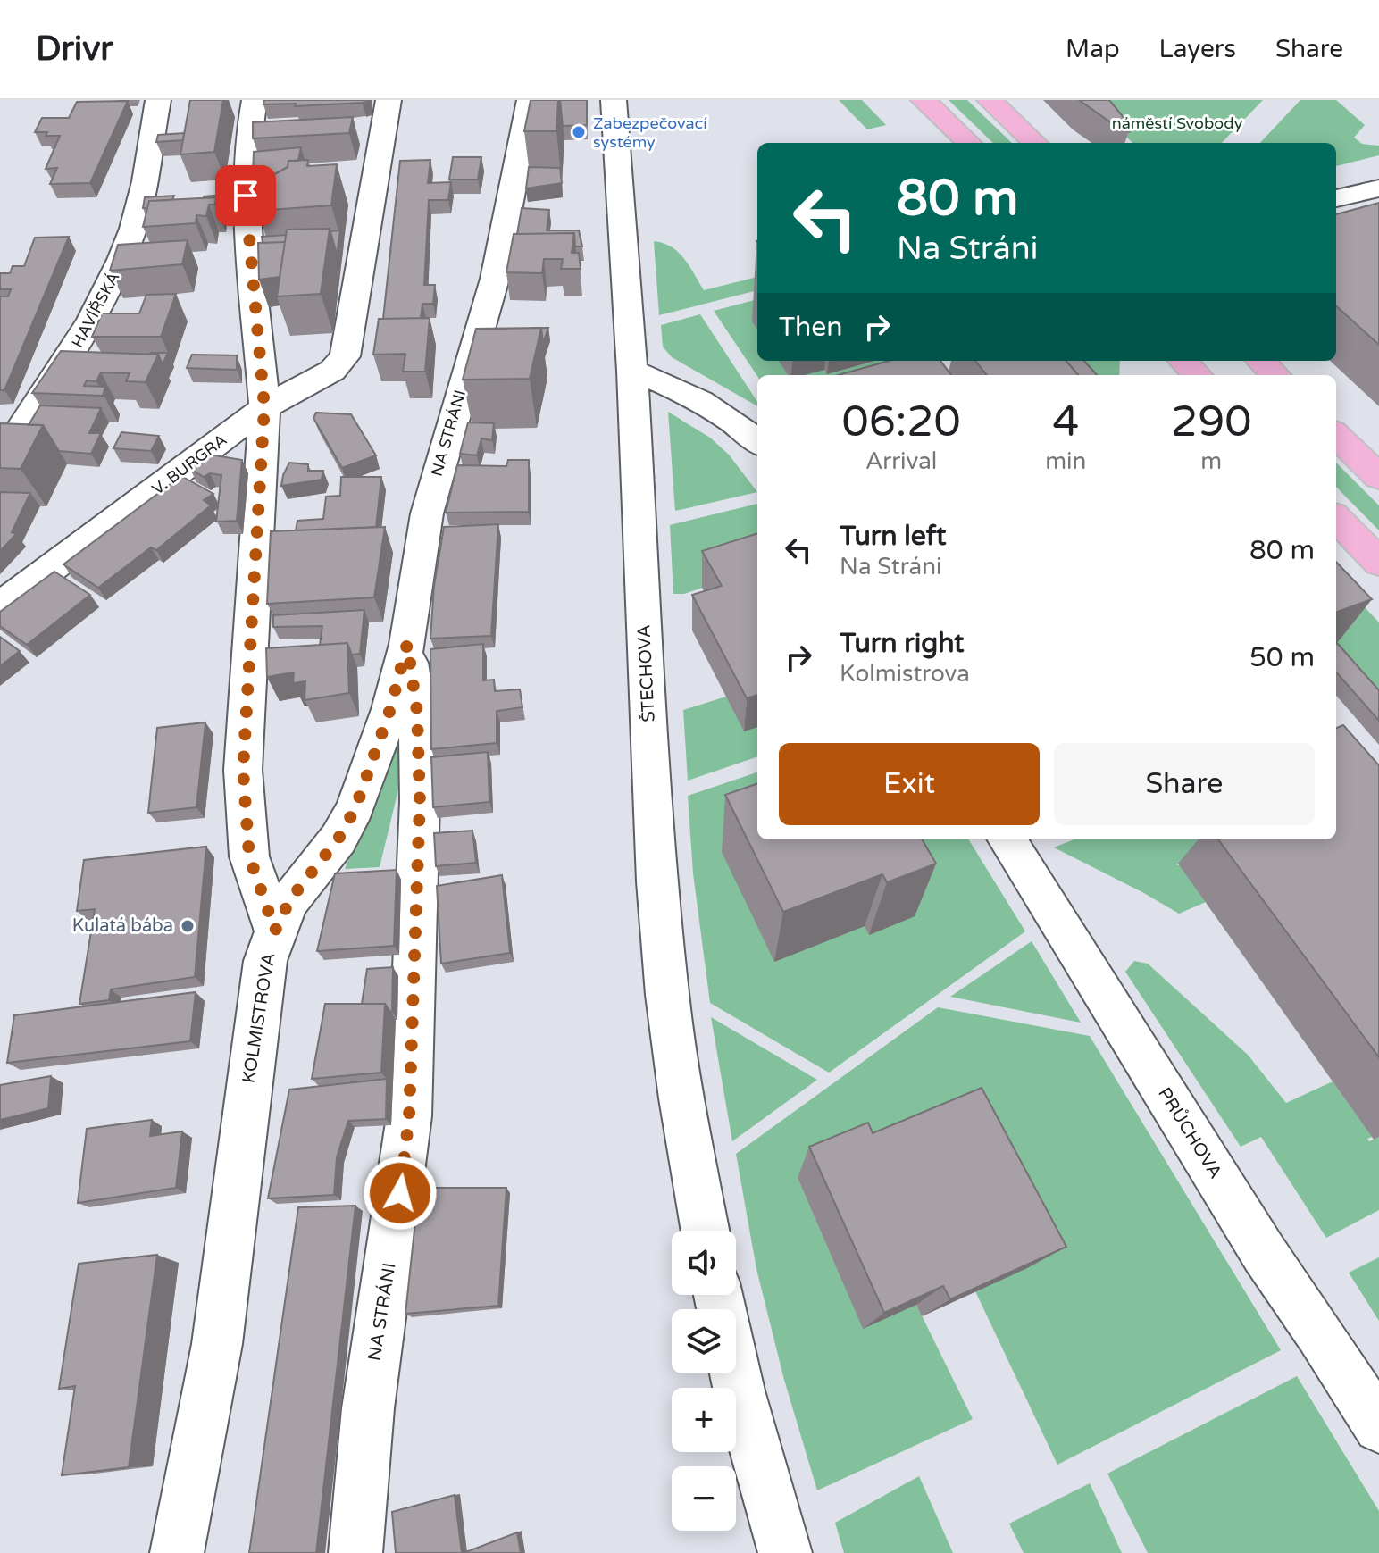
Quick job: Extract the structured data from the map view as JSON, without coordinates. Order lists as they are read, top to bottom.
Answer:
{
  "streets": {
    "street": [
      "HAVÍŘSKÁ",
      "NA STRÁNI",
      "V. BURGRA",
      "ŠTECHOVA",
      "KOLMISTROVA",
      "PRŮCHOVA"
    ]
  },
  "crossings": [
    ["NA STRÁNI", "KOLMISTROVA"],
    ["V. BURGRA", "KOLMISTROVA"]
  ],
  "parks": ["náměstí Svobody"],
  "places": ["Zabezpečovací systémy", "Kulatá bába"],
  "page": {
    "header": "Drivr",
    "nav": ["Map", "Layers", "Share"],
    "turn": ["80 m", "Na Stráni"],
    "then": "Then",
    "eta": [
      "06:20",
      "Arrival",
      "4",
      "min",
      "290",
      "m"
    ],
    "list": [
      {
        "name": "Turn left",
        "note": "Na Stráni",
        "value": "80 m"
      },
      {
        "name": "Turn right",
        "note": "Kolmistrova",
        "value": "50 m"
      }
    ],
    "buttons": ["Exit", "Share"],
    "map_buttons": ["+", "−"]
  }
}
